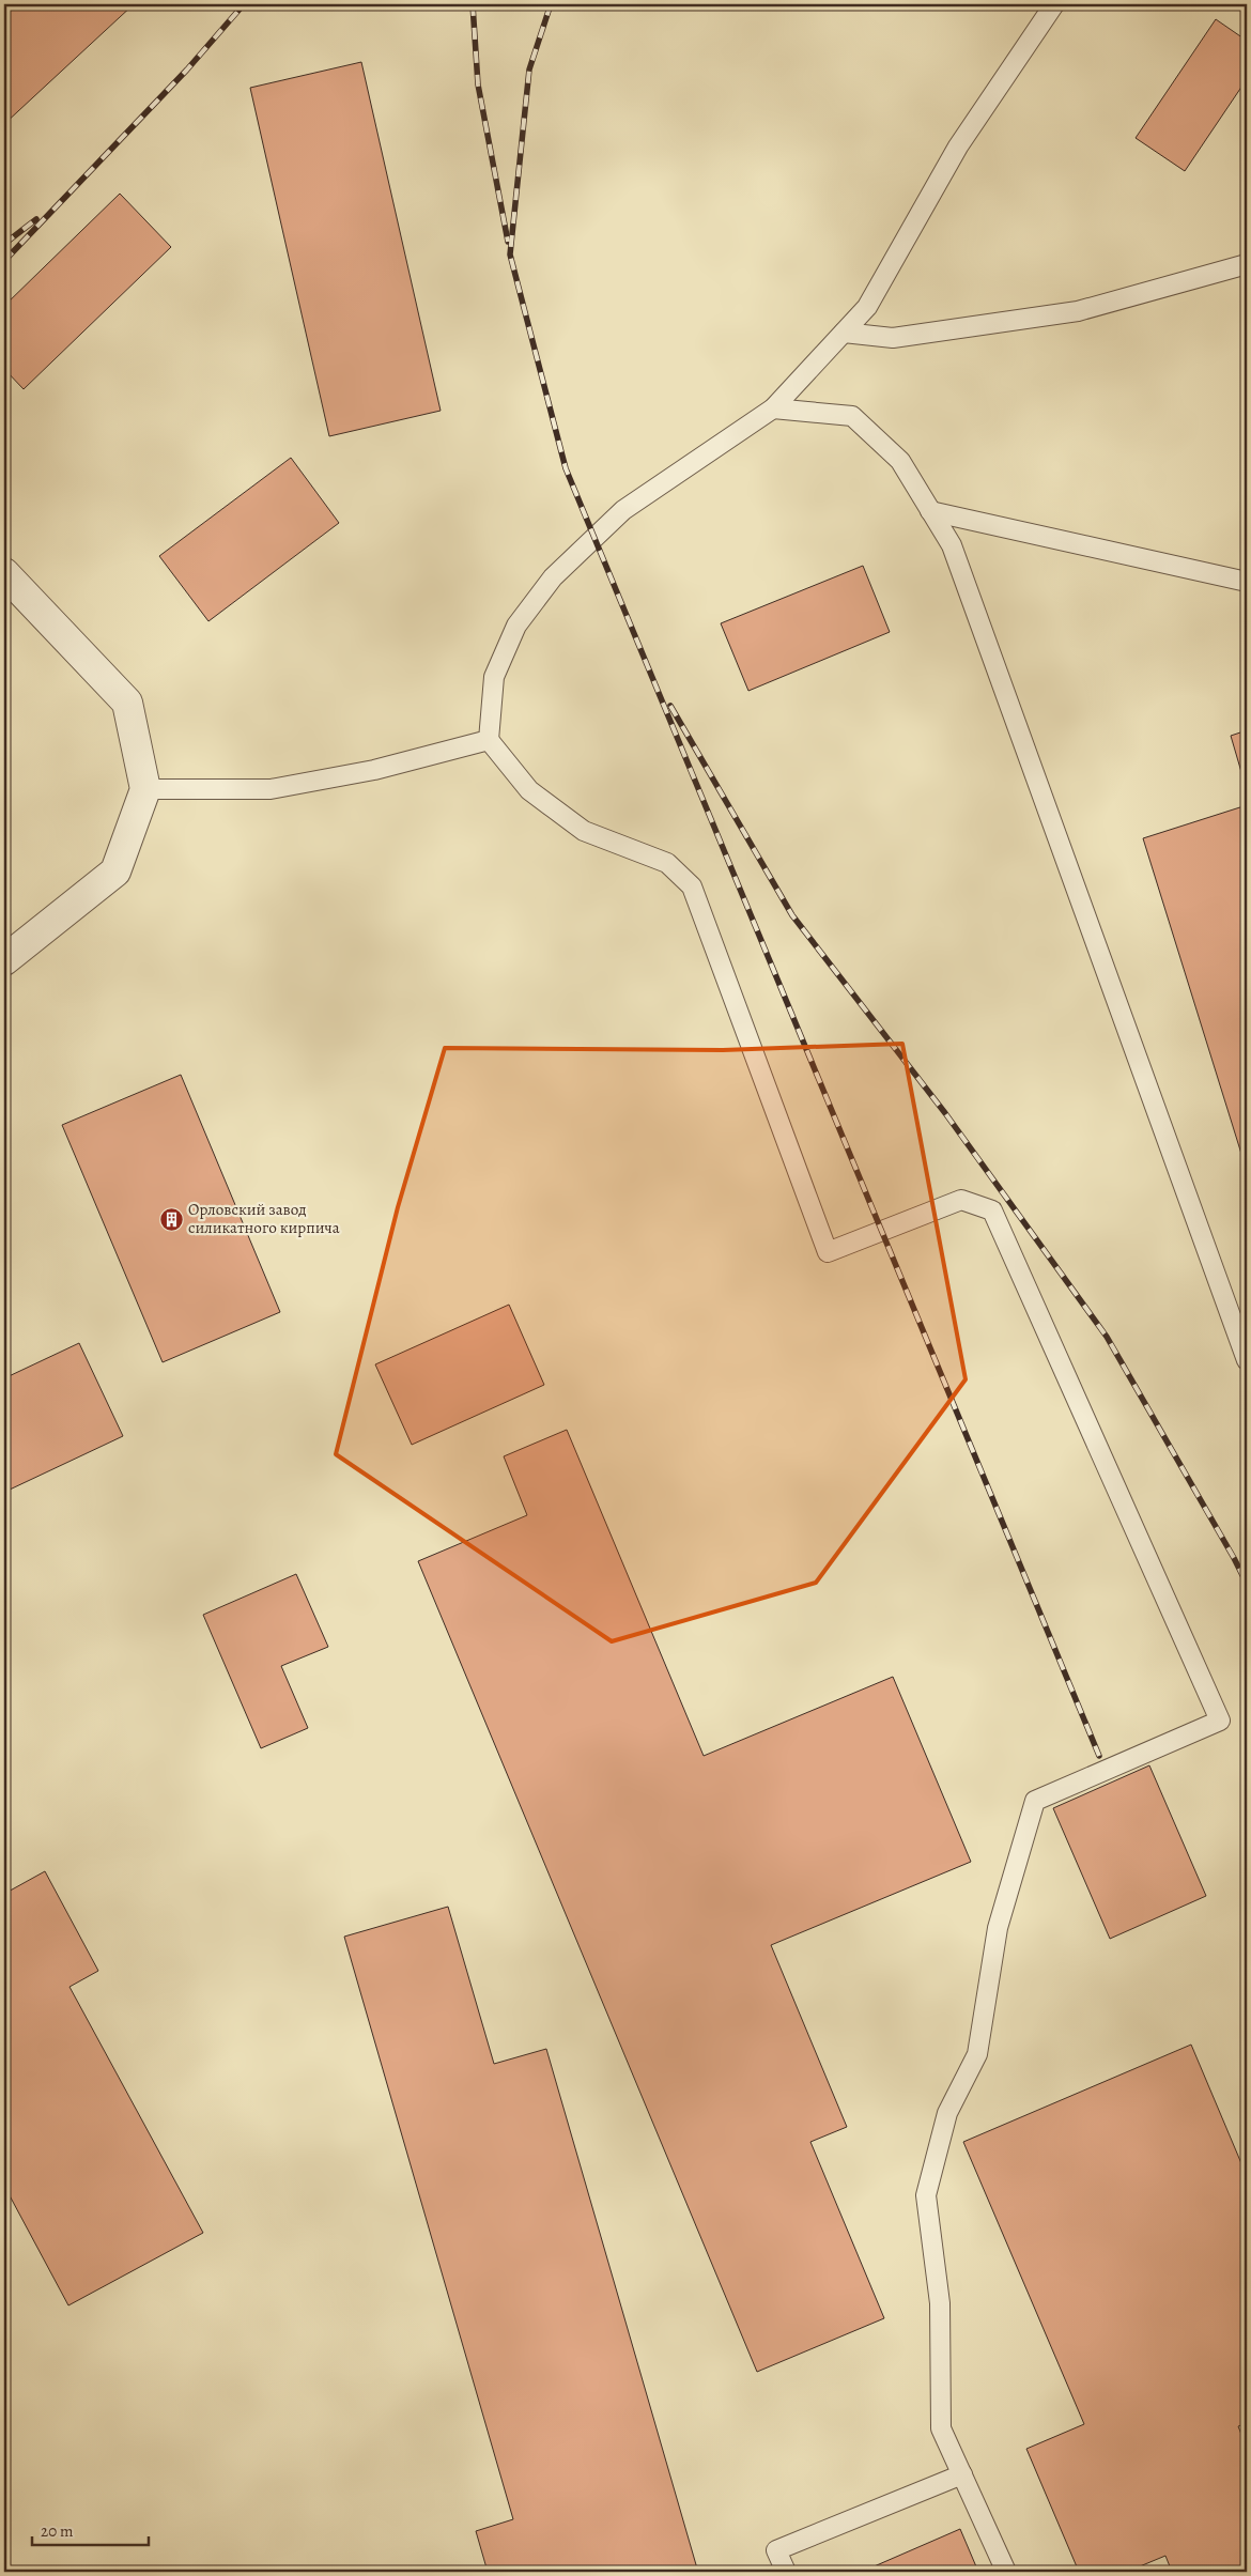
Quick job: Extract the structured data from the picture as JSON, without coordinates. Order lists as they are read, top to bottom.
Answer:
{
  "places": {
    "building": ["Орловский завод силикатного кирпича"]
  },
  "scale_bar": "20 m"
}
